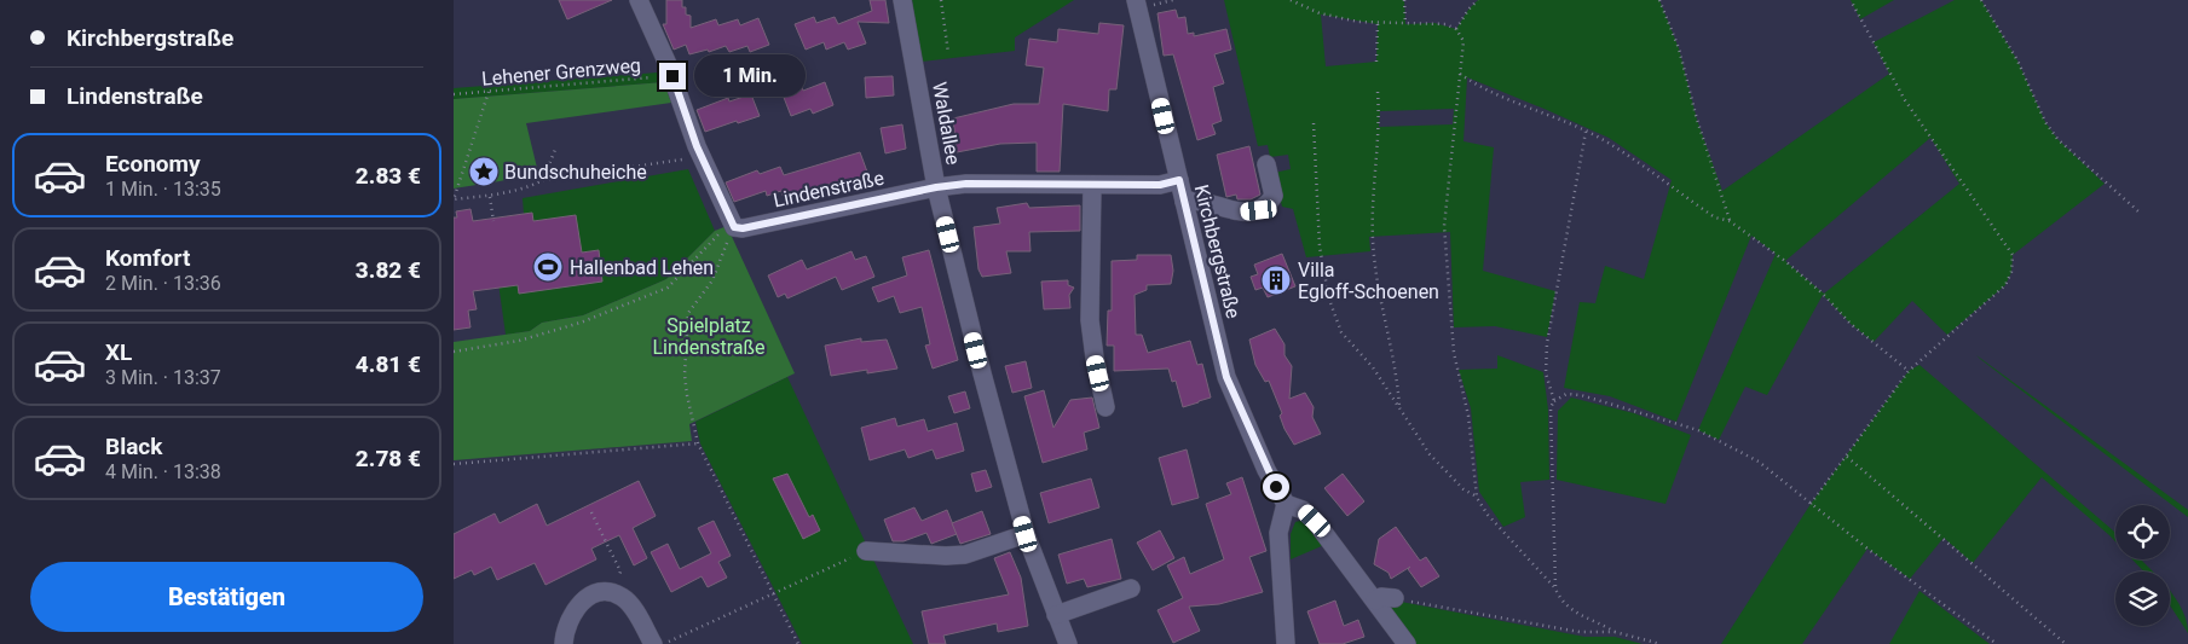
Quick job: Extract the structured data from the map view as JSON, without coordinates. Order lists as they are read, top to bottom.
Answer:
{
  "streets": {
    "street": ["Waldallee", "Lindenstraße", "Kirchbergstraße"],
    "path": ["Lehener Grenzweg"]
  },
  "crossings": [
    ["Waldallee", "Lindenstraße"],
    ["Lindenstraße", "Kirchbergstraße"]
  ],
  "parks": ["Spielplatz Lindenstraße"],
  "places": {
    "place": ["Bundschuheiche"],
    "sports": ["Hallenbad Lehen"],
    "building": ["Villa Egloff-Schoenen"]
  },
  "page": {
    "banner": ["Kirchbergstraße", "Lindenstraße"],
    "bubble": "1 Min.",
    "list": [
      {
        "name": "Economy",
        "note": "1 Min. · 13:35",
        "value": "2.83 €"
      },
      {
        "name": "Komfort",
        "note": "2 Min. · 13:36",
        "value": "3.82 €"
      },
      {
        "name": "XL",
        "note": "3 Min. · 13:37",
        "value": "4.81 €"
      },
      {
        "name": "Black",
        "note": "4 Min. · 13:38",
        "value": "2.78 €"
      }
    ],
    "buttons": "Bestätigen"
  }
}
